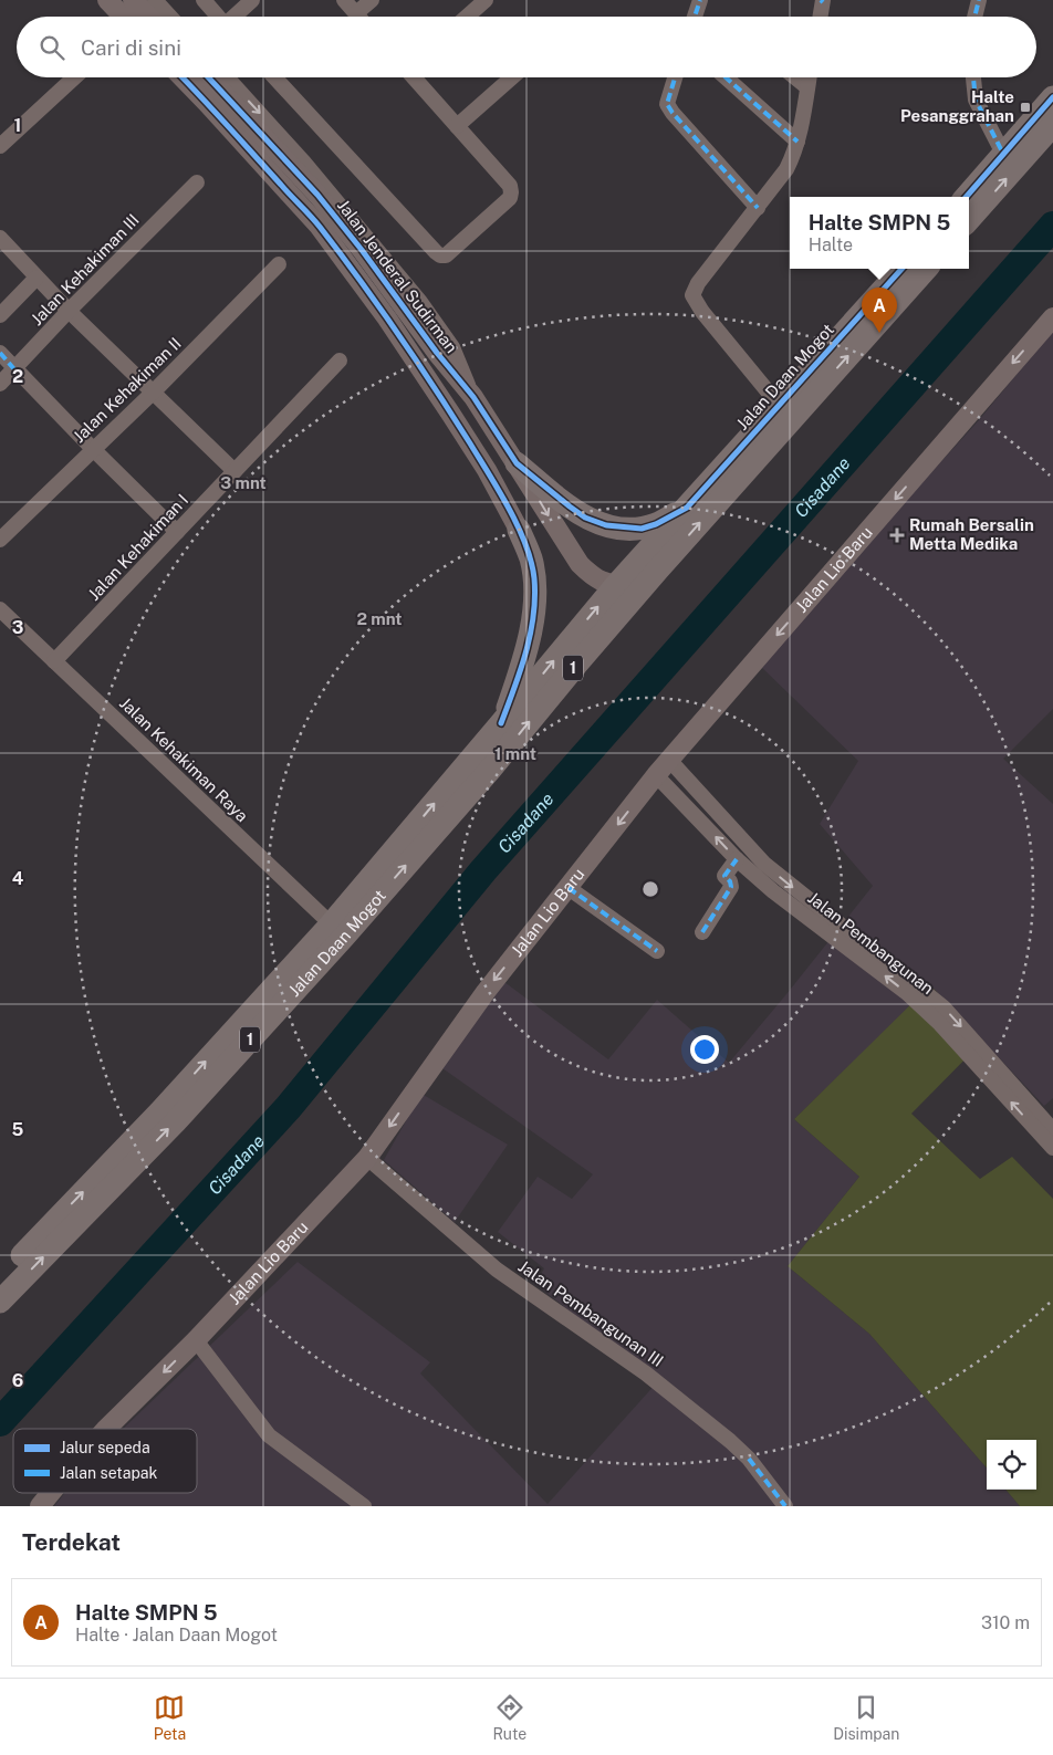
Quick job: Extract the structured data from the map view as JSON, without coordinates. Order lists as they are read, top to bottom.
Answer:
{
  "streets": {
    "highway": ["Jalan Daan Mogot", "1"],
    "main road": ["Jalan Jenderal Sudirman", "Jalan Lio Baru"],
    "street": [
      "Jalan Kehakiman III",
      "Jalan Kehakiman II",
      "Jalan Kehakiman I",
      "Jalan Kehakiman Raya",
      "Jalan Pembangunan",
      "Jalan Pembangunan III"
    ]
  },
  "crossings": [
    ["Jalan Jenderal Sudirman", "Jalan Daan Mogot"],
    ["Jalan Daan Mogot", "Jalan Kehakiman Raya"],
    ["Jalan Kehakiman I", "Jalan Kehakiman Raya"],
    ["Jalan Lio Baru", "Jalan Pembangunan"],
    ["Jalan Lio Baru", "Jalan Pembangunan III"]
  ],
  "one_way": ["Jalan Daan Mogot", "Jalan Lio Baru"],
  "water": ["Cisadane"],
  "places": {
    "transit": ["Halte Pesanggrahan"],
    "health": ["Rumah Bersalin Metta Medika"]
  },
  "legend": ["Jalur sepeda", "Jalan setapak"],
  "page": {
    "search": "Cari di sini",
    "popup": ["Halte SMPN 5", "Halte"],
    "pins": "A",
    "heading": "Terdekat",
    "list": [
      {
        "mark": "A",
        "name": "Halte SMPN 5",
        "note": "Halte · Jalan Daan Mogot",
        "value": "310 m"
      }
    ],
    "nav": ["Peta", "Rute", "Disimpan"]
  },
  "grid": {
    "rows": [
      "1",
      "2",
      "3",
      "4",
      "5",
      "6"
    ]
  },
  "rings": ["3 mnt", "2 mnt", "1 mnt"]
}
